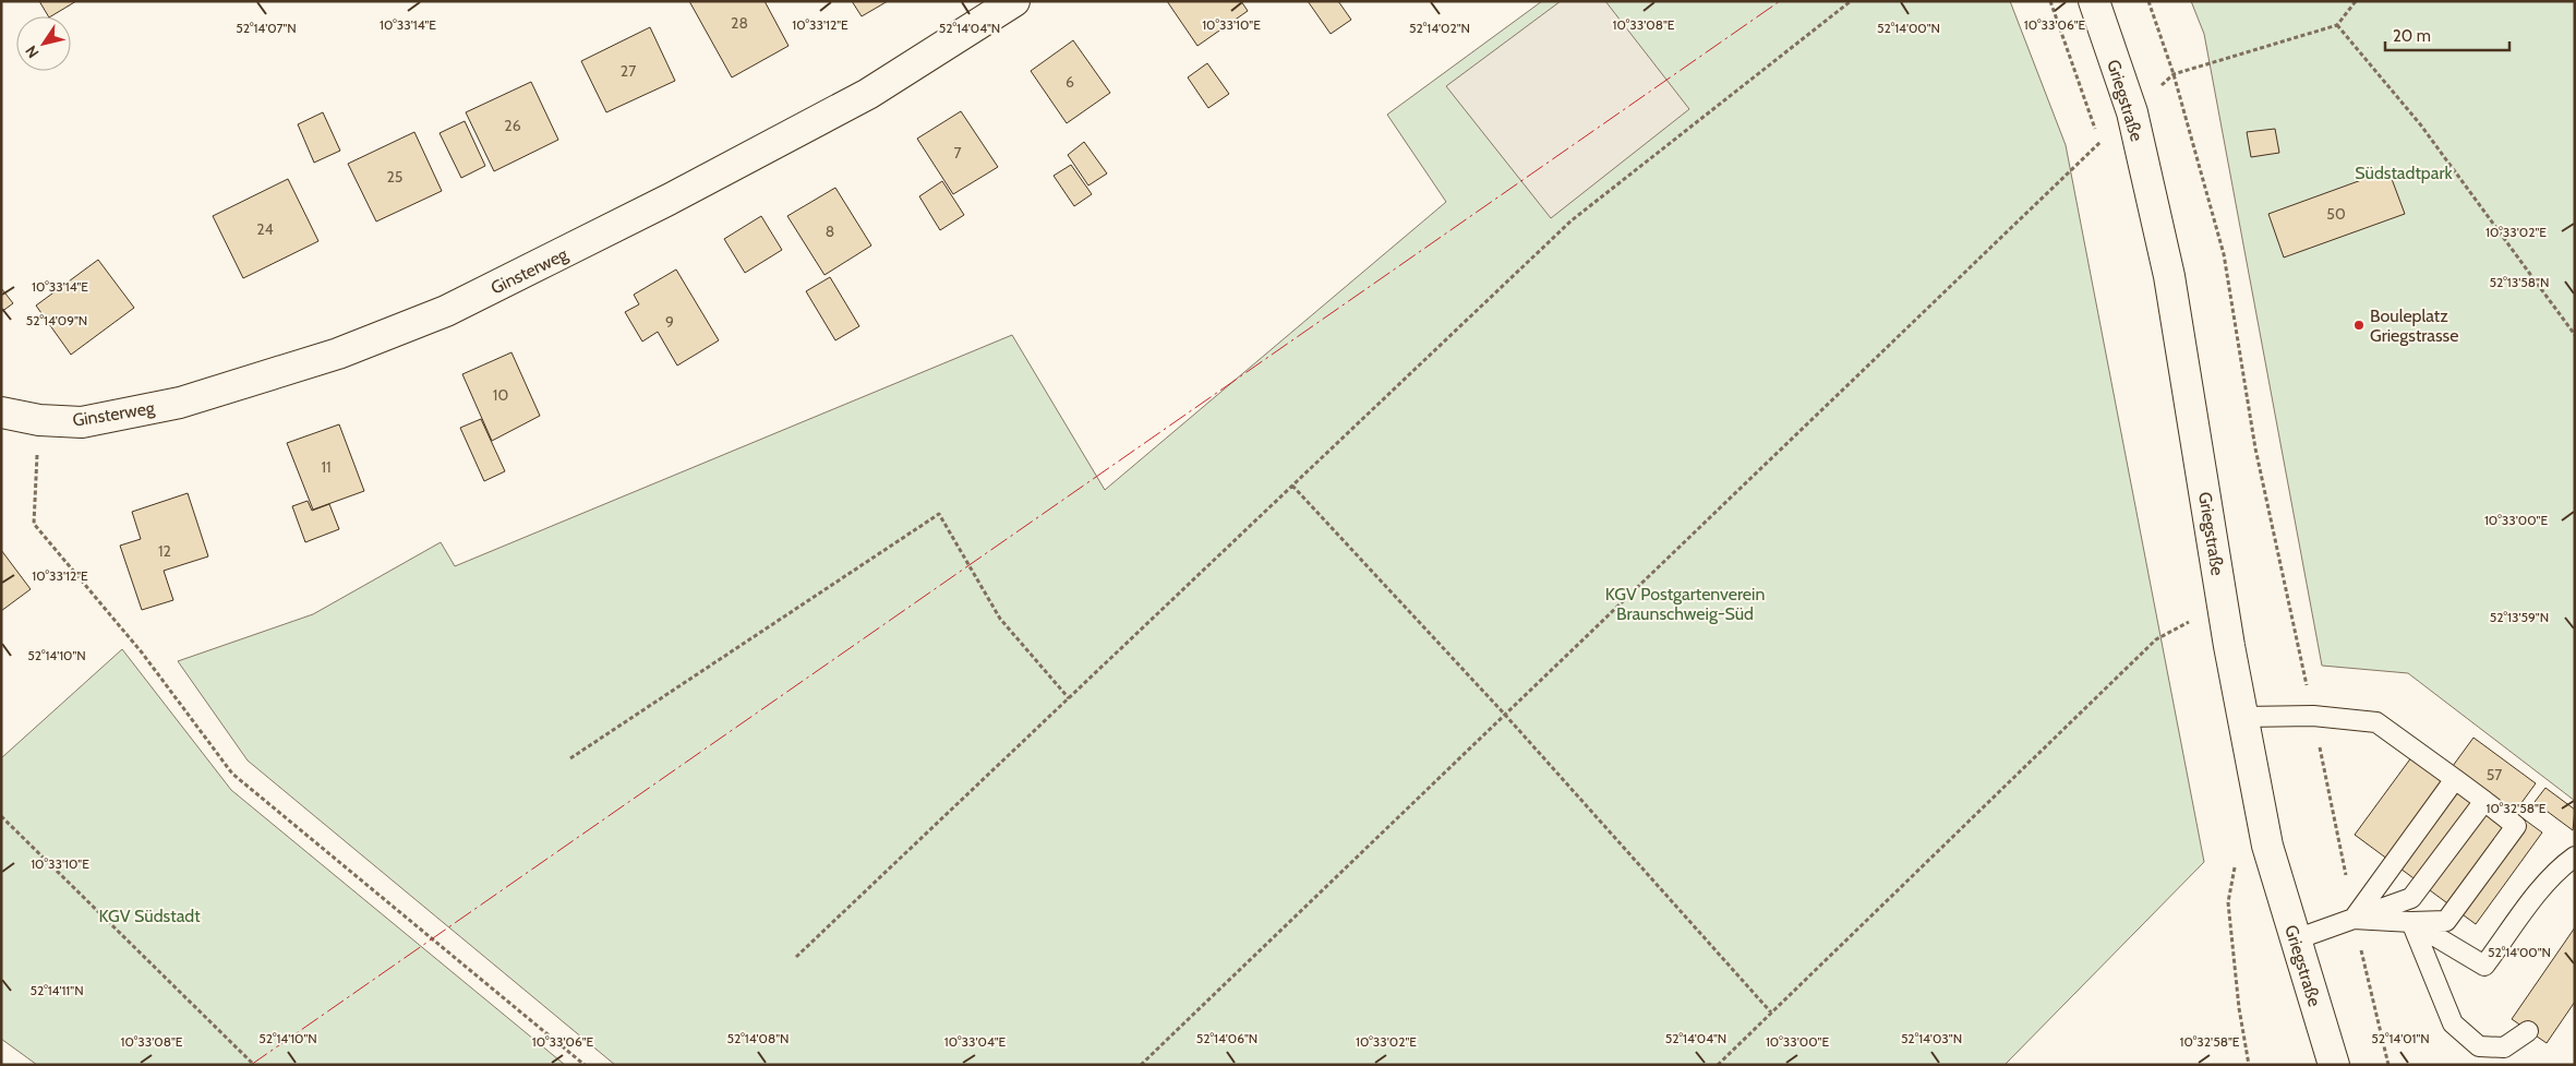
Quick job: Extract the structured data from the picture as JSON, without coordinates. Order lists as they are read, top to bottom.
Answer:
{
  "streets": {
    "street": ["Griegstraße", "Ginsterweg"]
  },
  "parks": ["Südstadtpark", "KGV Postgartenverein Braunschweig-Süd", "KGV Südstadt"],
  "places": ["Bouleplatz Griegstrasse"],
  "house_numbers": [
    "28",
    "27",
    "6",
    "26",
    "7",
    "25",
    "50",
    "24",
    "8",
    "9",
    "10",
    "11",
    "12",
    "57"
  ],
  "scale_bar": "20 m",
  "north": "bottom left",
  "coordinates": [
    "10°33'14\"E",
    "10°33'12\"E",
    "10°33'10\"E",
    "10°33'08\"E",
    "10°33'06\"E",
    "52°14'02\"N",
    "52°14'00\"N",
    "52°14'07\"N",
    "52°14'04\"N",
    "10°33'02\"E",
    "52°13'58\"N",
    "52°14'09\"N",
    "10°33'00\"E",
    "52°13'59\"N",
    "52°14'10\"N",
    "10°32'58\"E",
    "52°14'11\"N",
    "52°14'08\"N",
    "52°14'06\"N",
    "52°14'03\"N",
    "52°14'01\"N",
    "10°33'04\"E"
  ]
}
